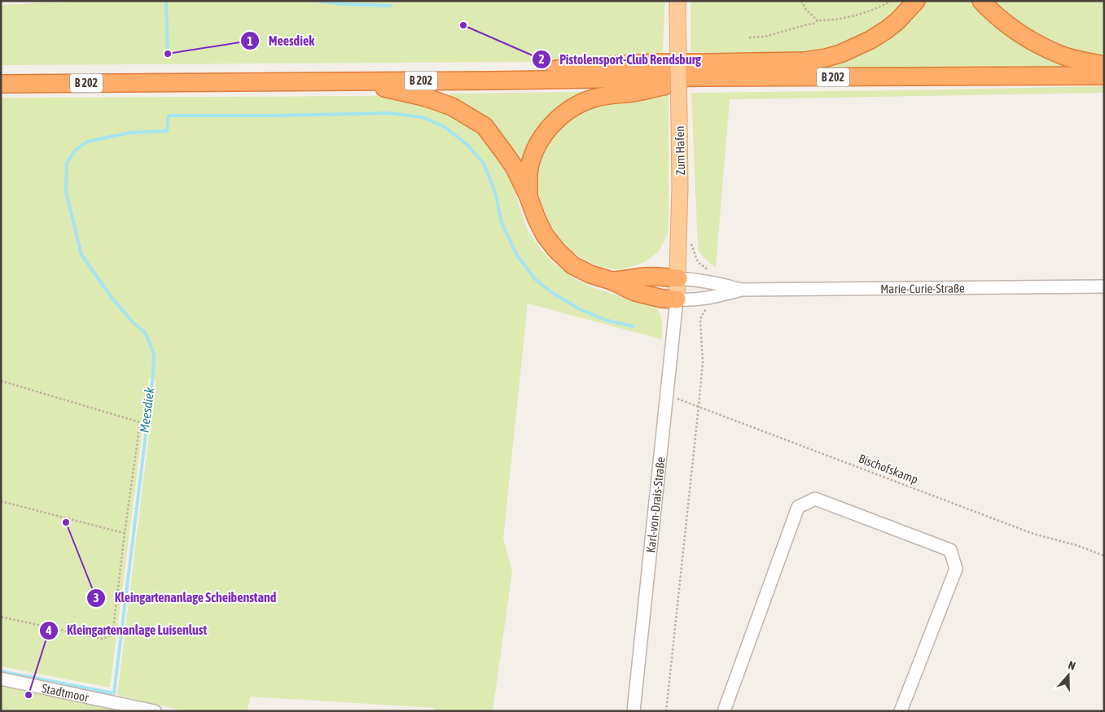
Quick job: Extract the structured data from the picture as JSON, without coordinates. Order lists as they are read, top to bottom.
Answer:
{
  "streets": {
    "highway": ["B 202"],
    "main road": ["Zum Hafen"],
    "street": ["Marie-Curie-Straße", "Karl-von-Drais-Straße", "Stadtmoor"],
    "path": ["Bischofskamp"]
  },
  "crossings": [
    ["Zum Hafen", "Marie-Curie-Straße"],
    ["Zum Hafen", "Karl-von-Drais-Straße"],
    ["Marie-Curie-Straße", "Karl-von-Drais-Straße"],
    ["Bischofskamp", "Karl-von-Drais-Straße"]
  ],
  "water": ["Meesdiek"],
  "places": [
    "Pistolensport-Club Rendsburg",
    "Meesdiek",
    "Kleingartenanlage Scheibenstand",
    "Kleingartenanlage Luisenlust"
  ],
  "north": "top"
}
